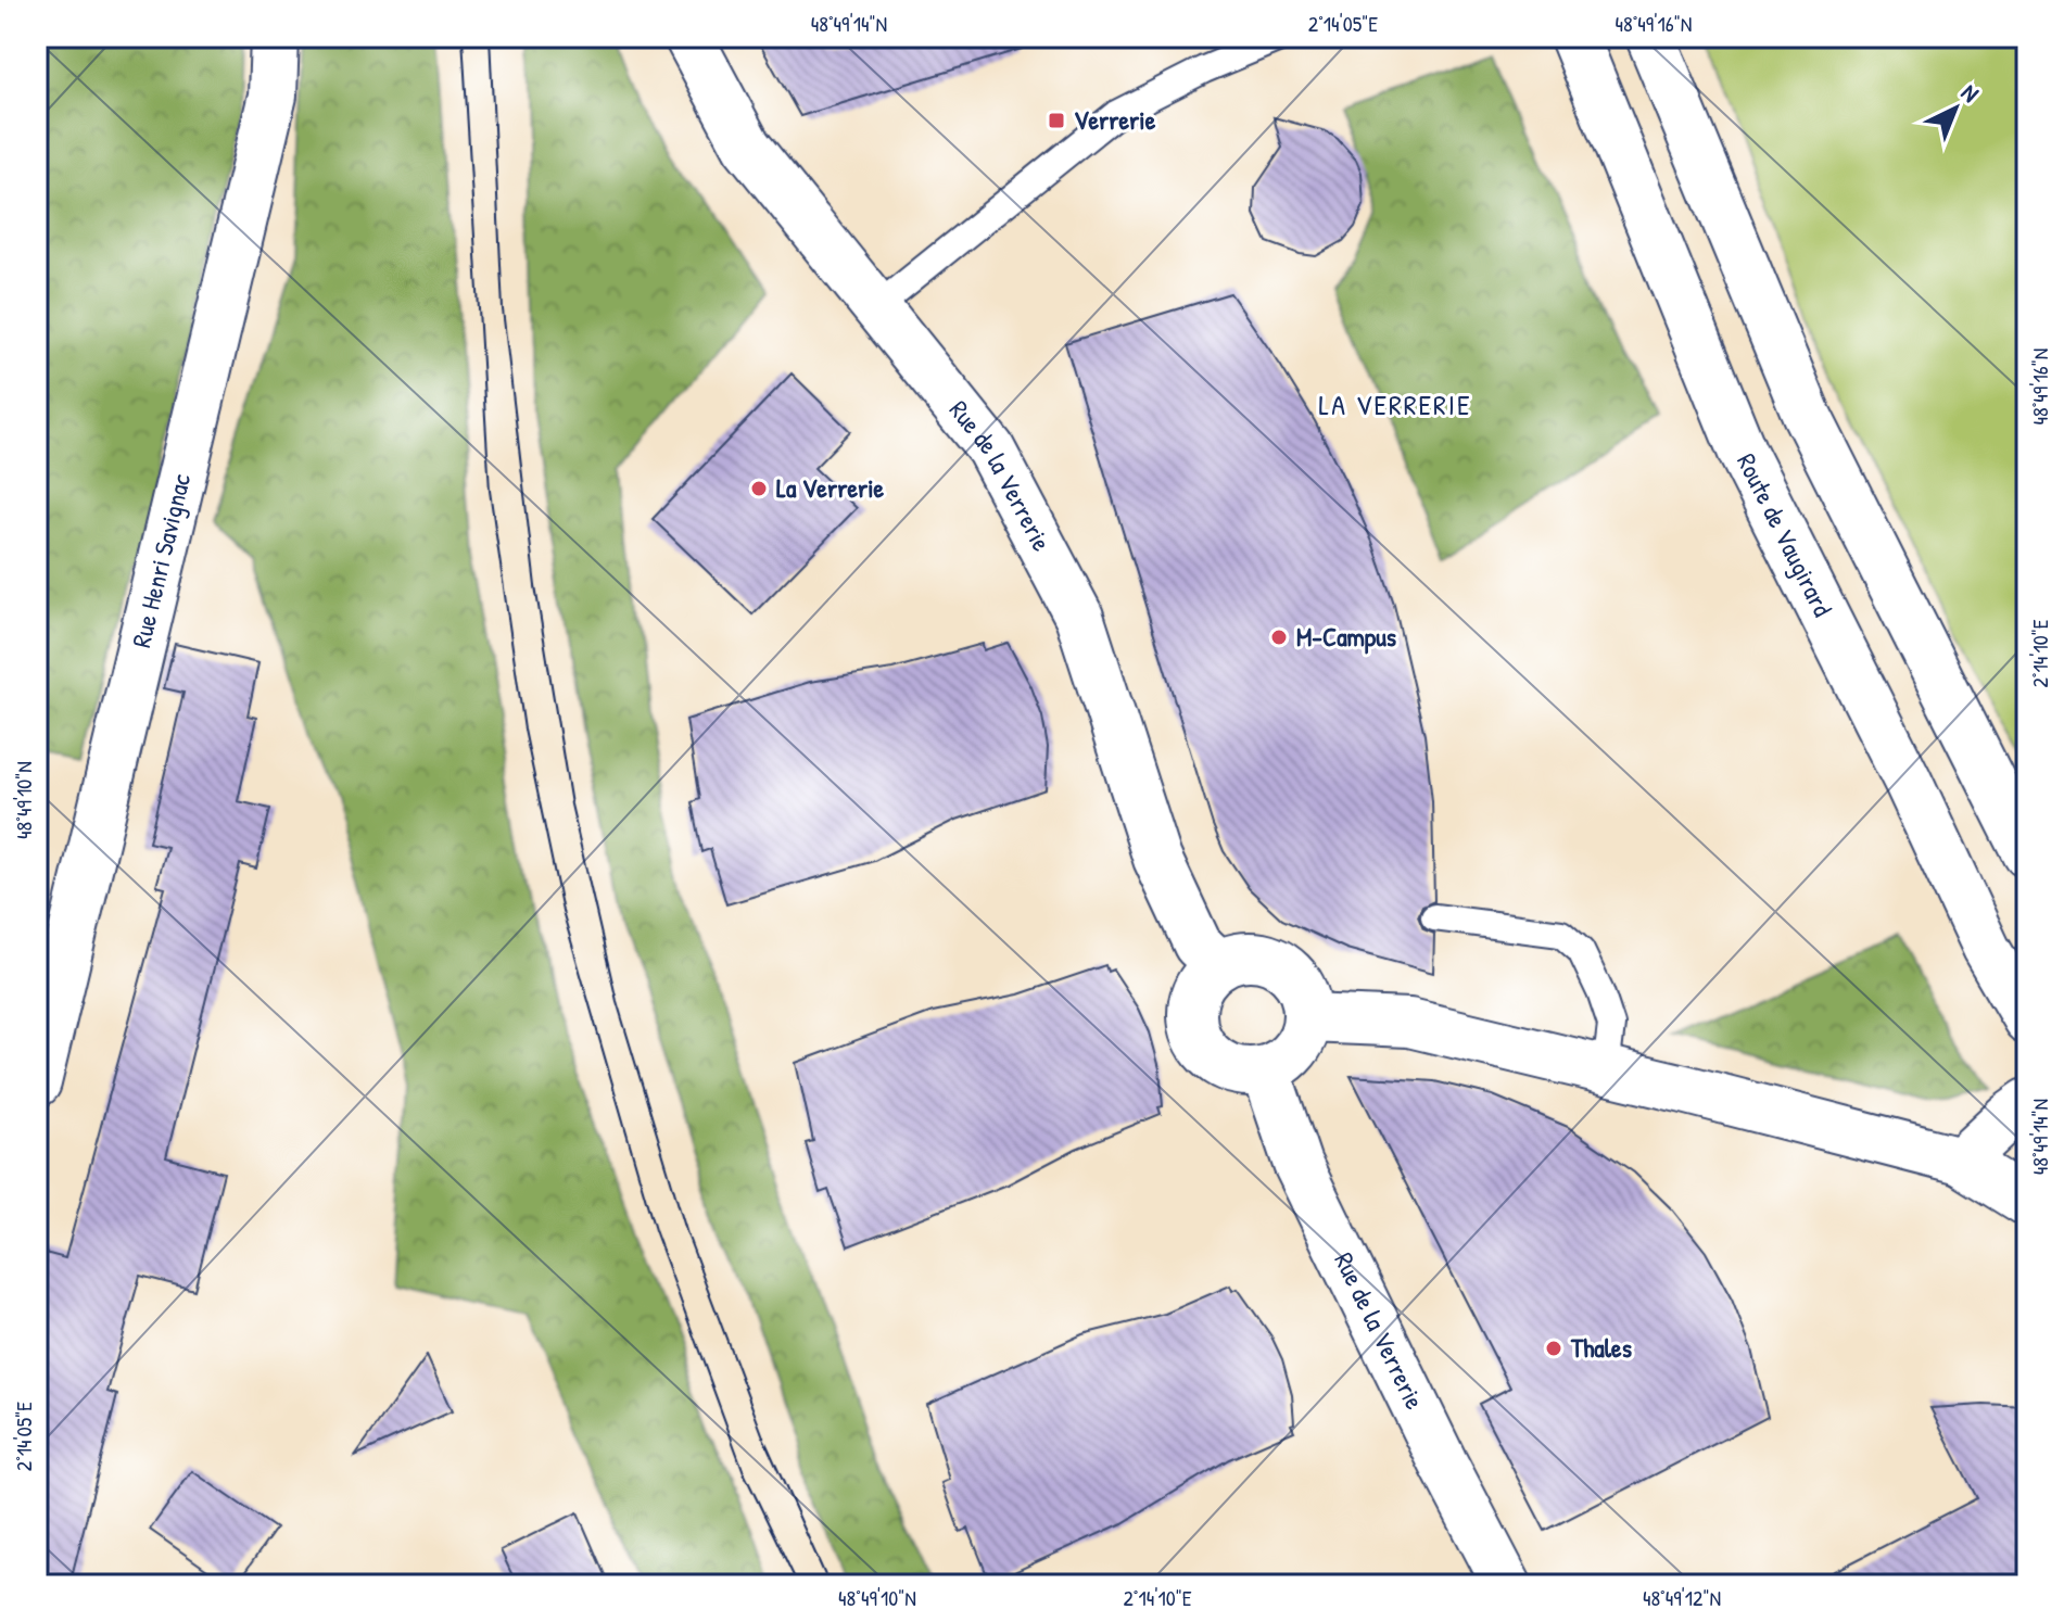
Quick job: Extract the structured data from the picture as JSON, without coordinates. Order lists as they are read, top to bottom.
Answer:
{
  "streets": {
    "street": ["Rue de la Verrerie", "Route de Vaugirard", "Rue Henri Savignac"]
  },
  "districts": ["LA VERRERIE"],
  "places": {
    "transit": ["Verrerie"],
    "other": ["La Verrerie", "M-Campus", "Thales"]
  },
  "north": "top right",
  "coordinates": [
    "48°49'14\"N",
    "2°14'05\"E",
    "48°49'16\"N",
    "2°14'10\"E",
    "48°49'10\"N",
    "48°49'12\"N"
  ]
}
